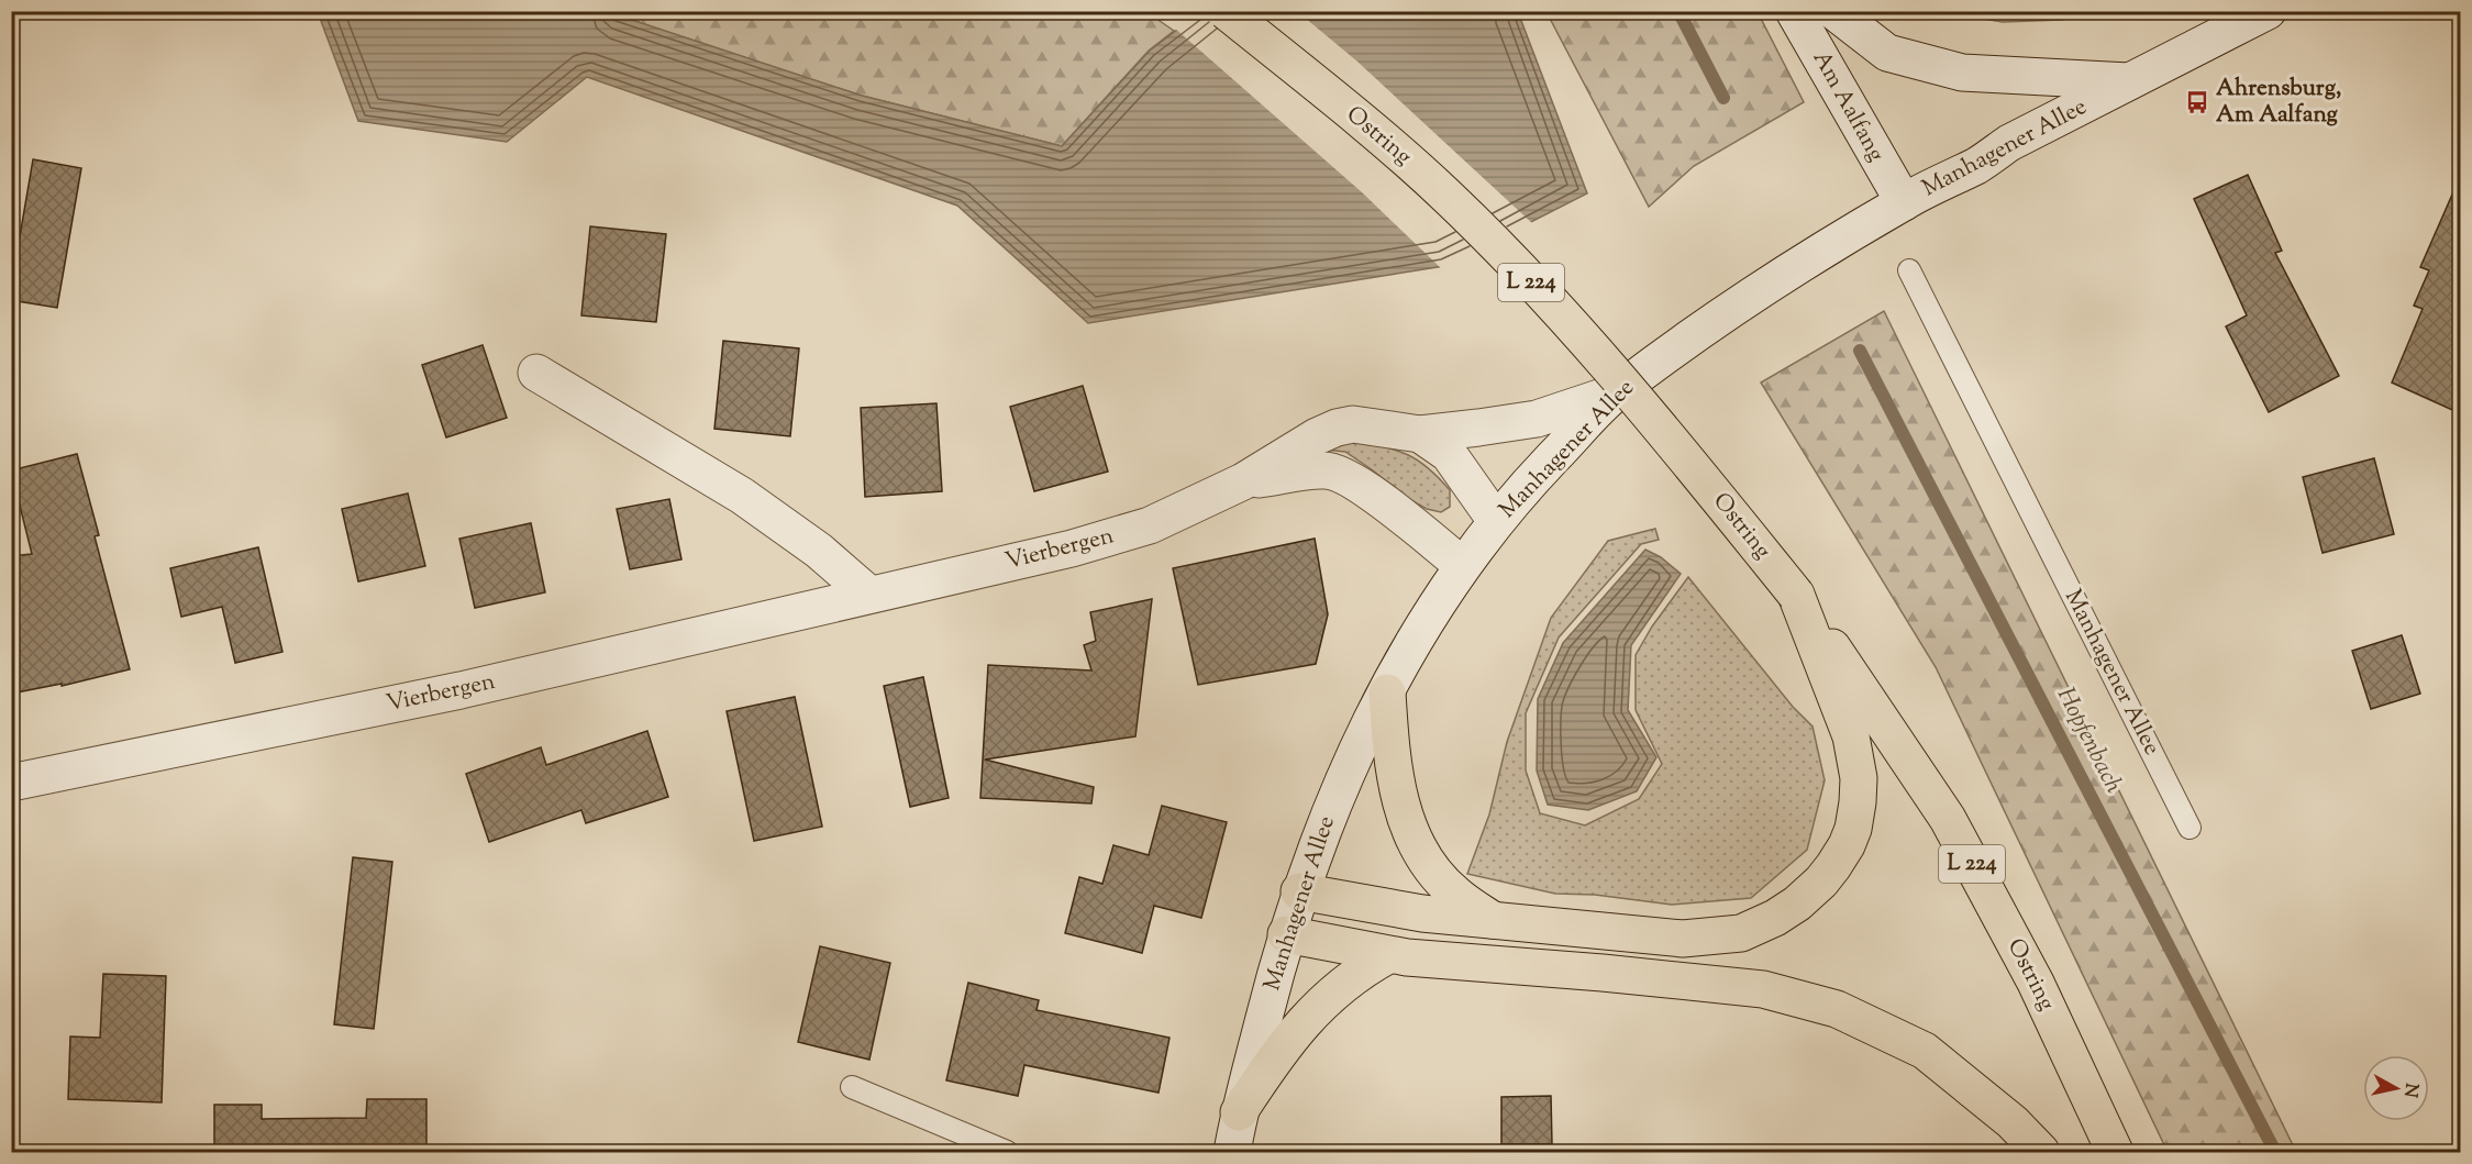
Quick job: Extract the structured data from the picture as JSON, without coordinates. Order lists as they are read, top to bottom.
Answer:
{
  "streets": {
    "main road": ["Ostring", "L 224"],
    "street": ["Am Aalfang", "Manhagener Allee", "Vierbergen"]
  },
  "crossings": [
    ["Am Aalfang", "Manhagener Allee"],
    ["Manhagener Allee", "Vierbergen"]
  ],
  "water": ["Hopfenbach"],
  "places": {
    "bus stop": ["Ahrensburg, Am Aalfang"]
  },
  "north": "right"
}
